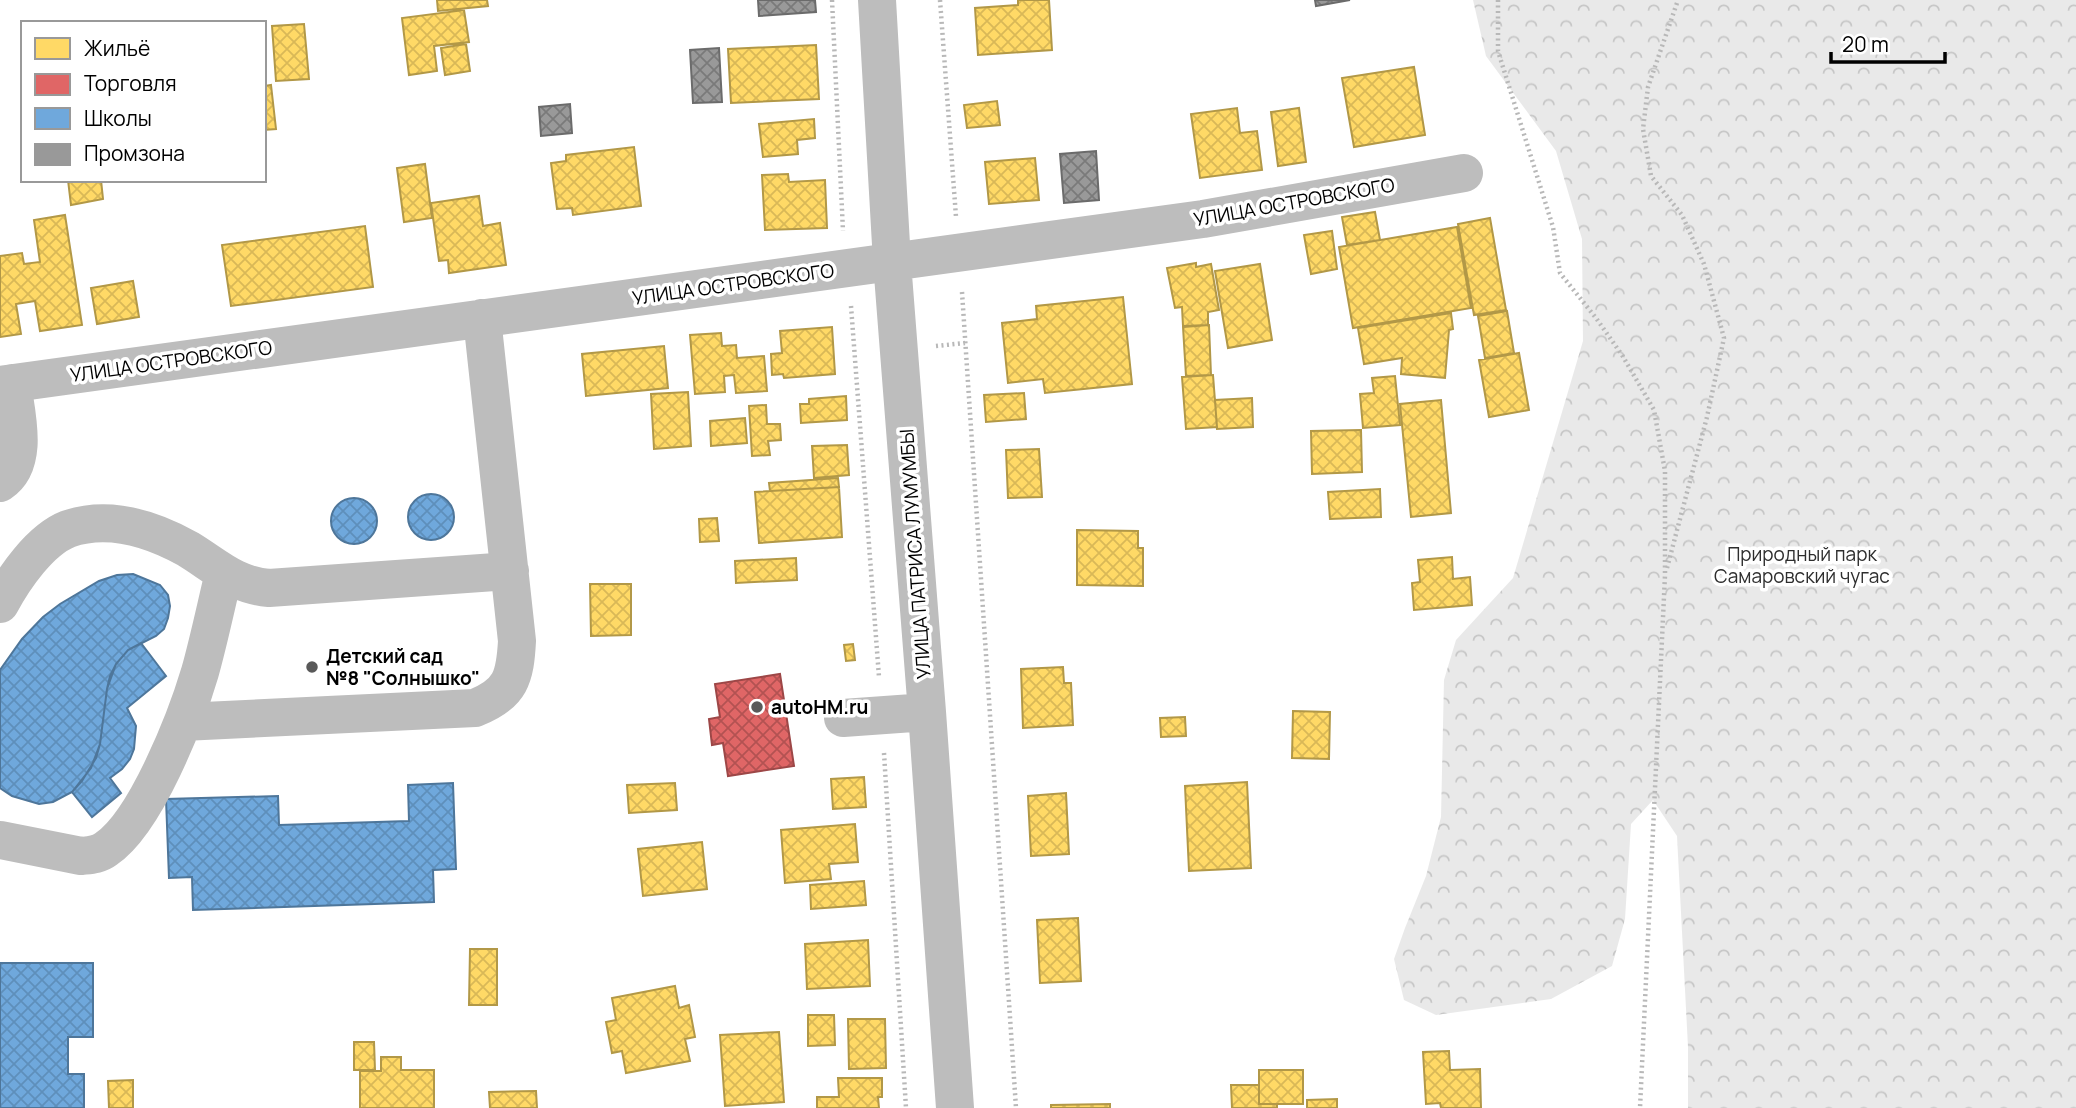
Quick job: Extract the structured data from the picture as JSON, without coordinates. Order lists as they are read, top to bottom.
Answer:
{
  "streets": {
    "street": ["УЛИЦА ОСТРОВСКОГО", "УЛИЦА ПАТРИСА ЛУМУМБЫ"]
  },
  "crossings": [
    ["УЛИЦА ОСТРОВСКОГО", "УЛИЦА ПАТРИСА ЛУМУМБЫ"]
  ],
  "parks": ["Природный парк Самаровский чугас"],
  "places": ["Детский сад №8 \"Солнышко\"", "autoHM.ru"],
  "legend": [
    "Жильё",
    "Торговля",
    "Школы",
    "Промзона"
  ],
  "scale_bar": "20 m"
}
